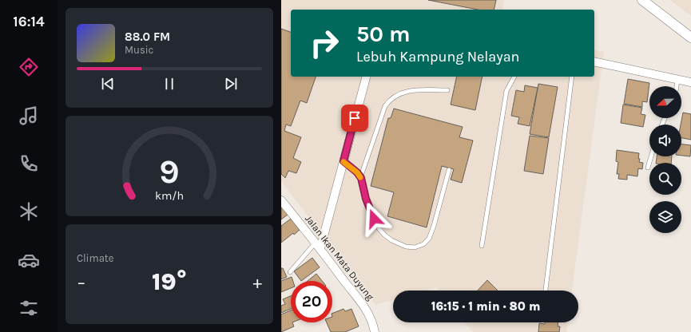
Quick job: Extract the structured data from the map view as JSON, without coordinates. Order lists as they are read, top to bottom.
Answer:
{
  "streets": {
    "street": ["Jalan Ikan Mata Duyung"]
  },
  "north": "left",
  "page": {
    "tabs": "16:14",
    "turn": ["50 m", "Lebuh Kampung Nelayan"],
    "song": ["88.0 FM", "Music"],
    "tile": "Climate",
    "heat": ["−", "19°", "+"],
    "limit": "20",
    "trip": "16:15 · 1 min · 80 m",
    "gauge": ["9", "km/h"]
  }
}
